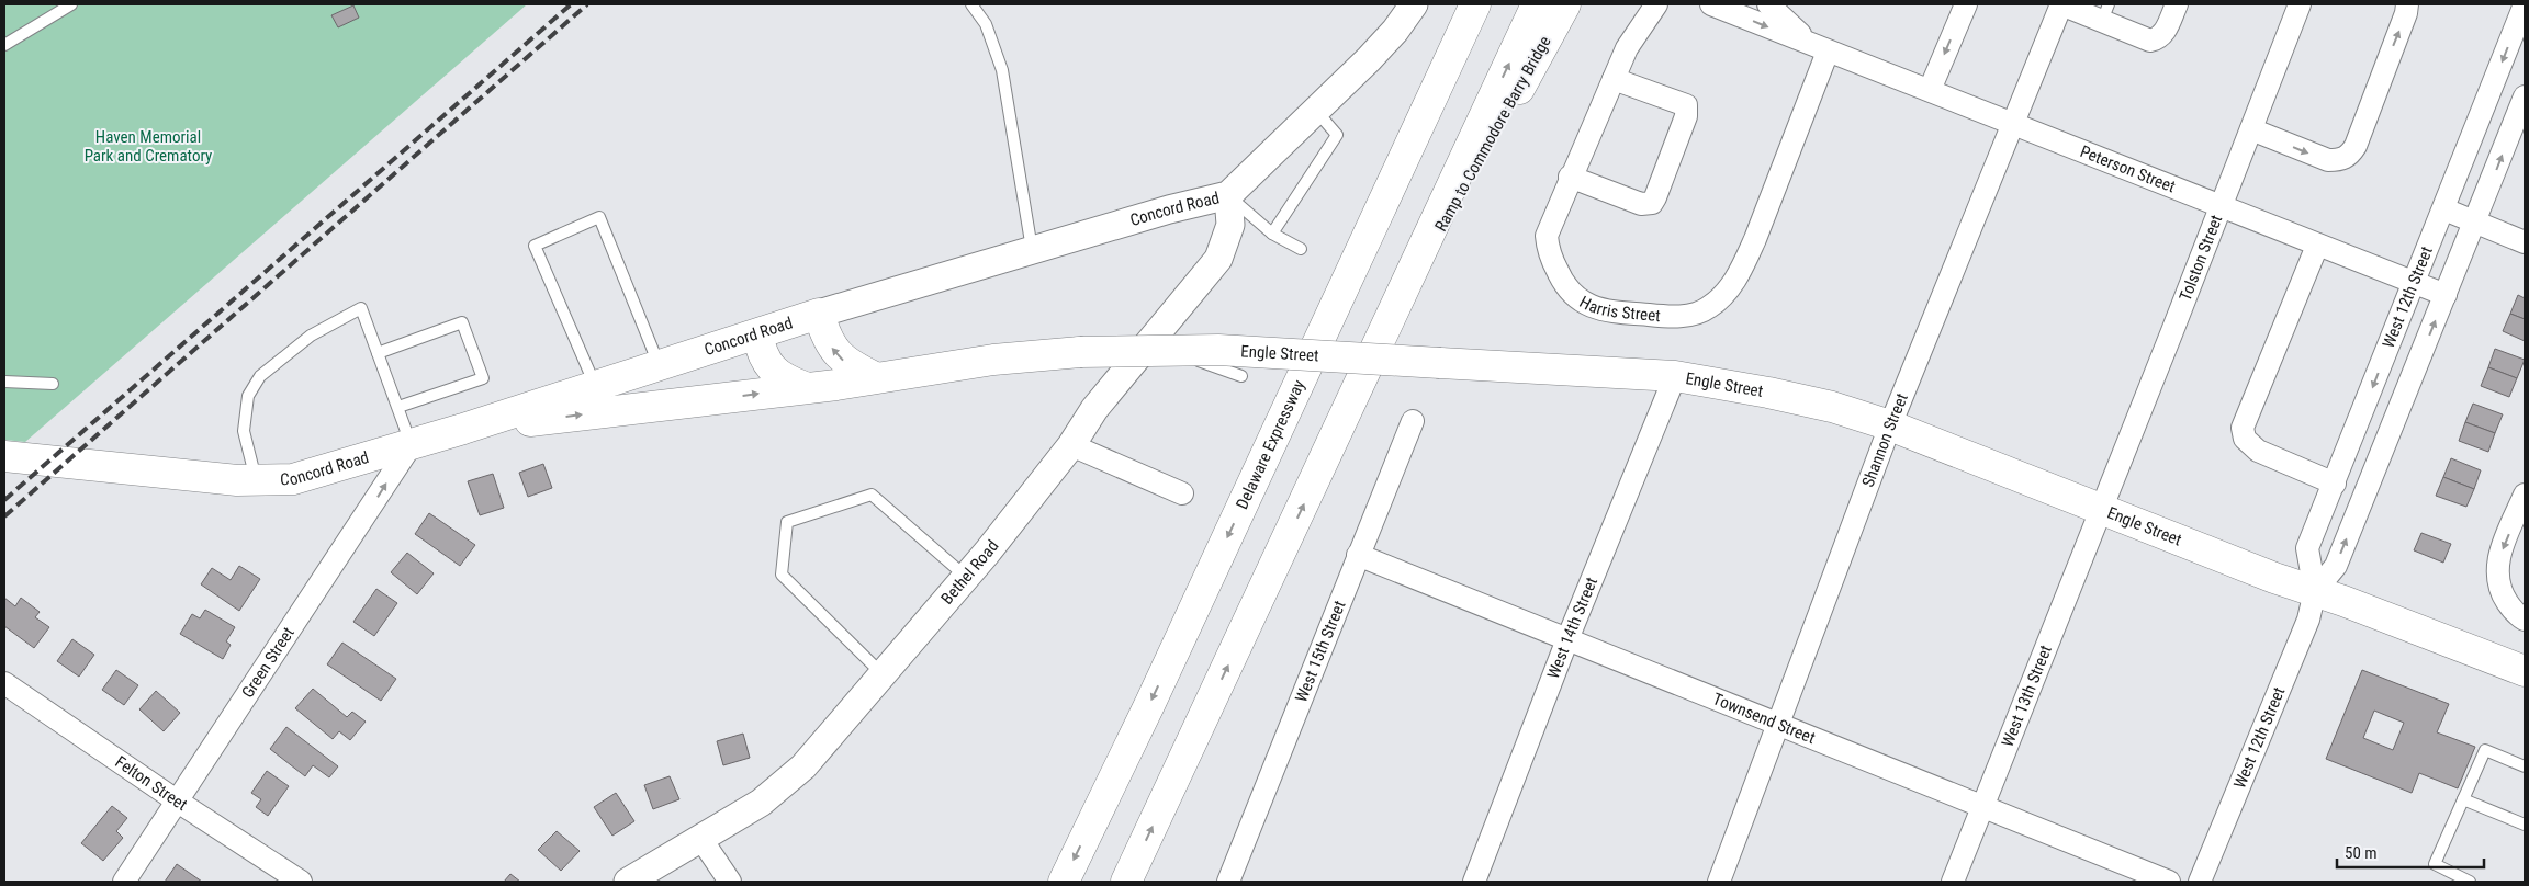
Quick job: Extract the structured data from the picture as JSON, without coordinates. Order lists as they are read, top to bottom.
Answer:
{
  "streets": {
    "main road": [
      "Ramp to Commodore Barry Bridge",
      "Concord Road",
      "Engle Street",
      "Delaware Expressway"
    ],
    "street": [
      "Peterson Street",
      "Tolston Street",
      "West 12th Street",
      "Harris Street",
      "Shannon Street",
      "Bethel Road",
      "West 14th Street",
      "West 15th Street",
      "Green Street",
      "West 13th Street",
      "Townsend Street",
      "Felton Street"
    ]
  },
  "crossings": [
    ["Peterson Street", "Tolston Street"],
    ["Peterson Street", "West 12th Street"],
    ["Peterson Street", "Harris Street"],
    ["Peterson Street", "Shannon Street"],
    ["Concord Road", "Engle Street"],
    ["Concord Road", "Bethel Road"],
    ["Concord Road", "Green Street"],
    ["Tolston Street", "Engle Street"],
    ["Tolston Street", "West 13th Street"],
    ["West 12th Street", "Engle Street"],
    ["Engle Street", "Shannon Street"],
    ["Engle Street", "West 14th Street"],
    ["Engle Street", "West 13th Street"],
    ["Shannon Street", "Townsend Street"],
    ["West 14th Street", "Townsend Street"],
    ["West 15th Street", "Townsend Street"],
    ["Green Street", "Felton Street"],
    ["West 13th Street", "Townsend Street"]
  ],
  "one_way": ["Green Street"],
  "parks": ["Haven Memorial Park and Crematory"],
  "scale_bar": "50 m"
}
